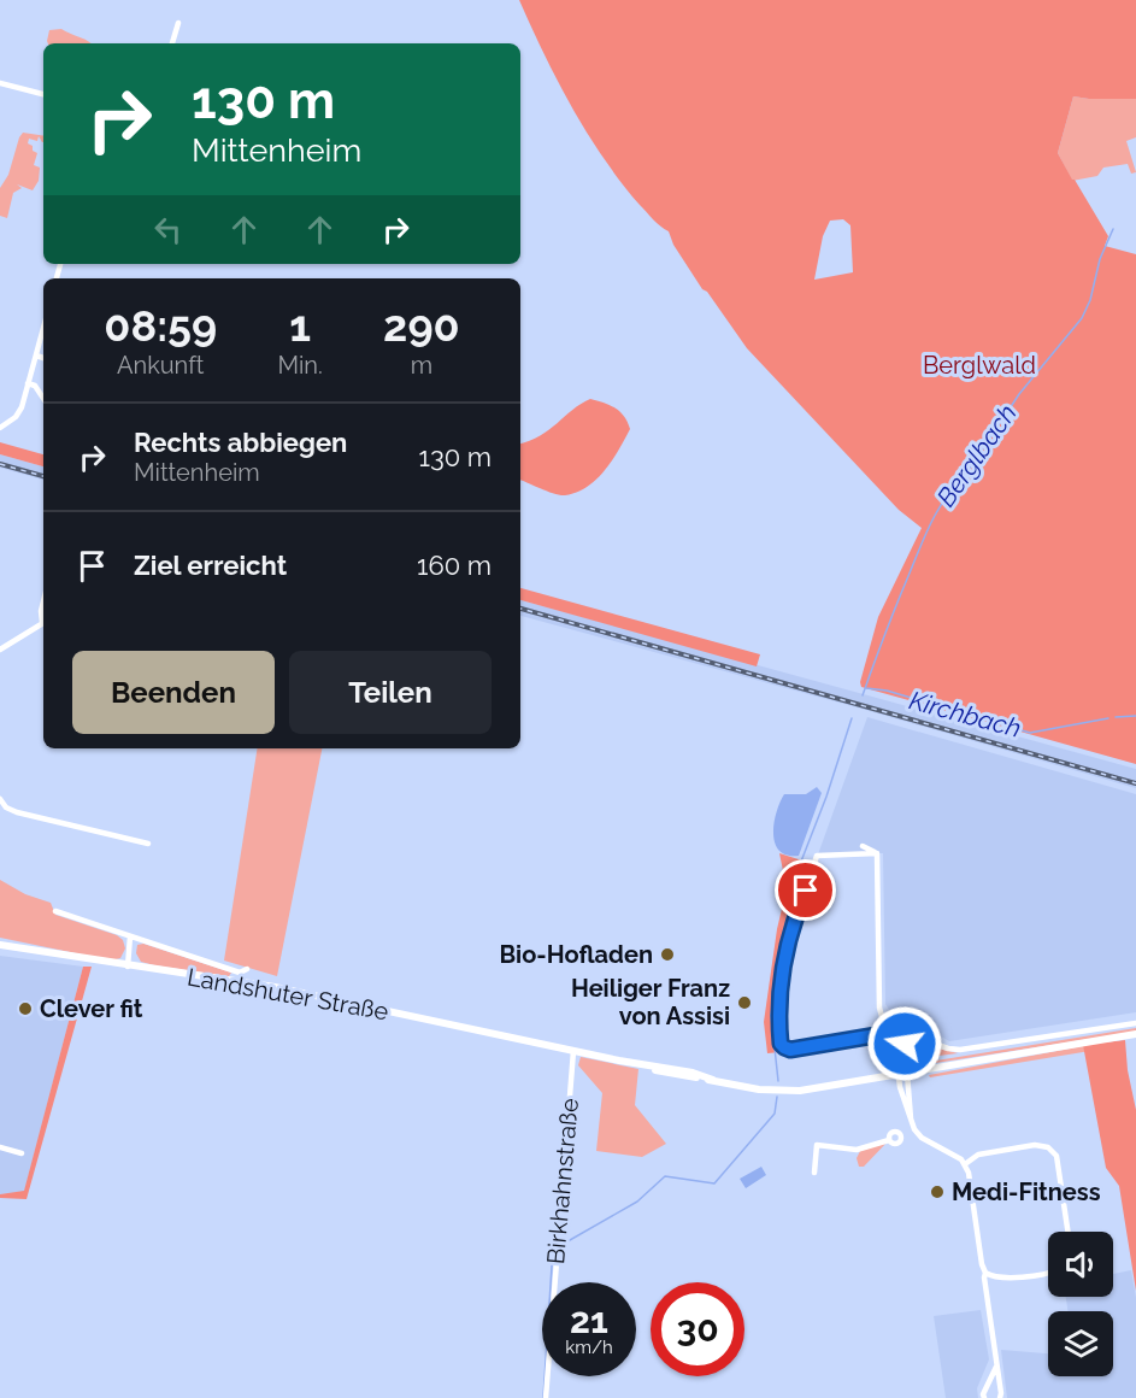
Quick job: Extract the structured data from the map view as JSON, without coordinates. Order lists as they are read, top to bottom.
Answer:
{
  "streets": {
    "main road": ["Landshuter Straße"],
    "street": ["Birkhahnstraße"]
  },
  "crossings": [
    ["Landshuter Straße", "Birkhahnstraße"]
  ],
  "water": ["Berglbach", "Kirchbach"],
  "parks": ["Berglwald"],
  "places": [
    "Bio-Hofladen",
    "Heiliger Franz von Assisi",
    "Clever fit",
    "Medi-Fitness"
  ],
  "page": {
    "turn": ["130 m", "Mittenheim"],
    "eta": [
      "08:59",
      "Ankunft",
      "1",
      "Min.",
      "290",
      "m"
    ],
    "list": [
      {
        "name": "Rechts abbiegen",
        "note": "Mittenheim",
        "value": "130 m"
      },
      {
        "name": "Ziel erreicht",
        "value": "160 m"
      }
    ],
    "buttons": ["Beenden", "Teilen"],
    "speed": "21 km/h",
    "limit": "30"
  }
}
